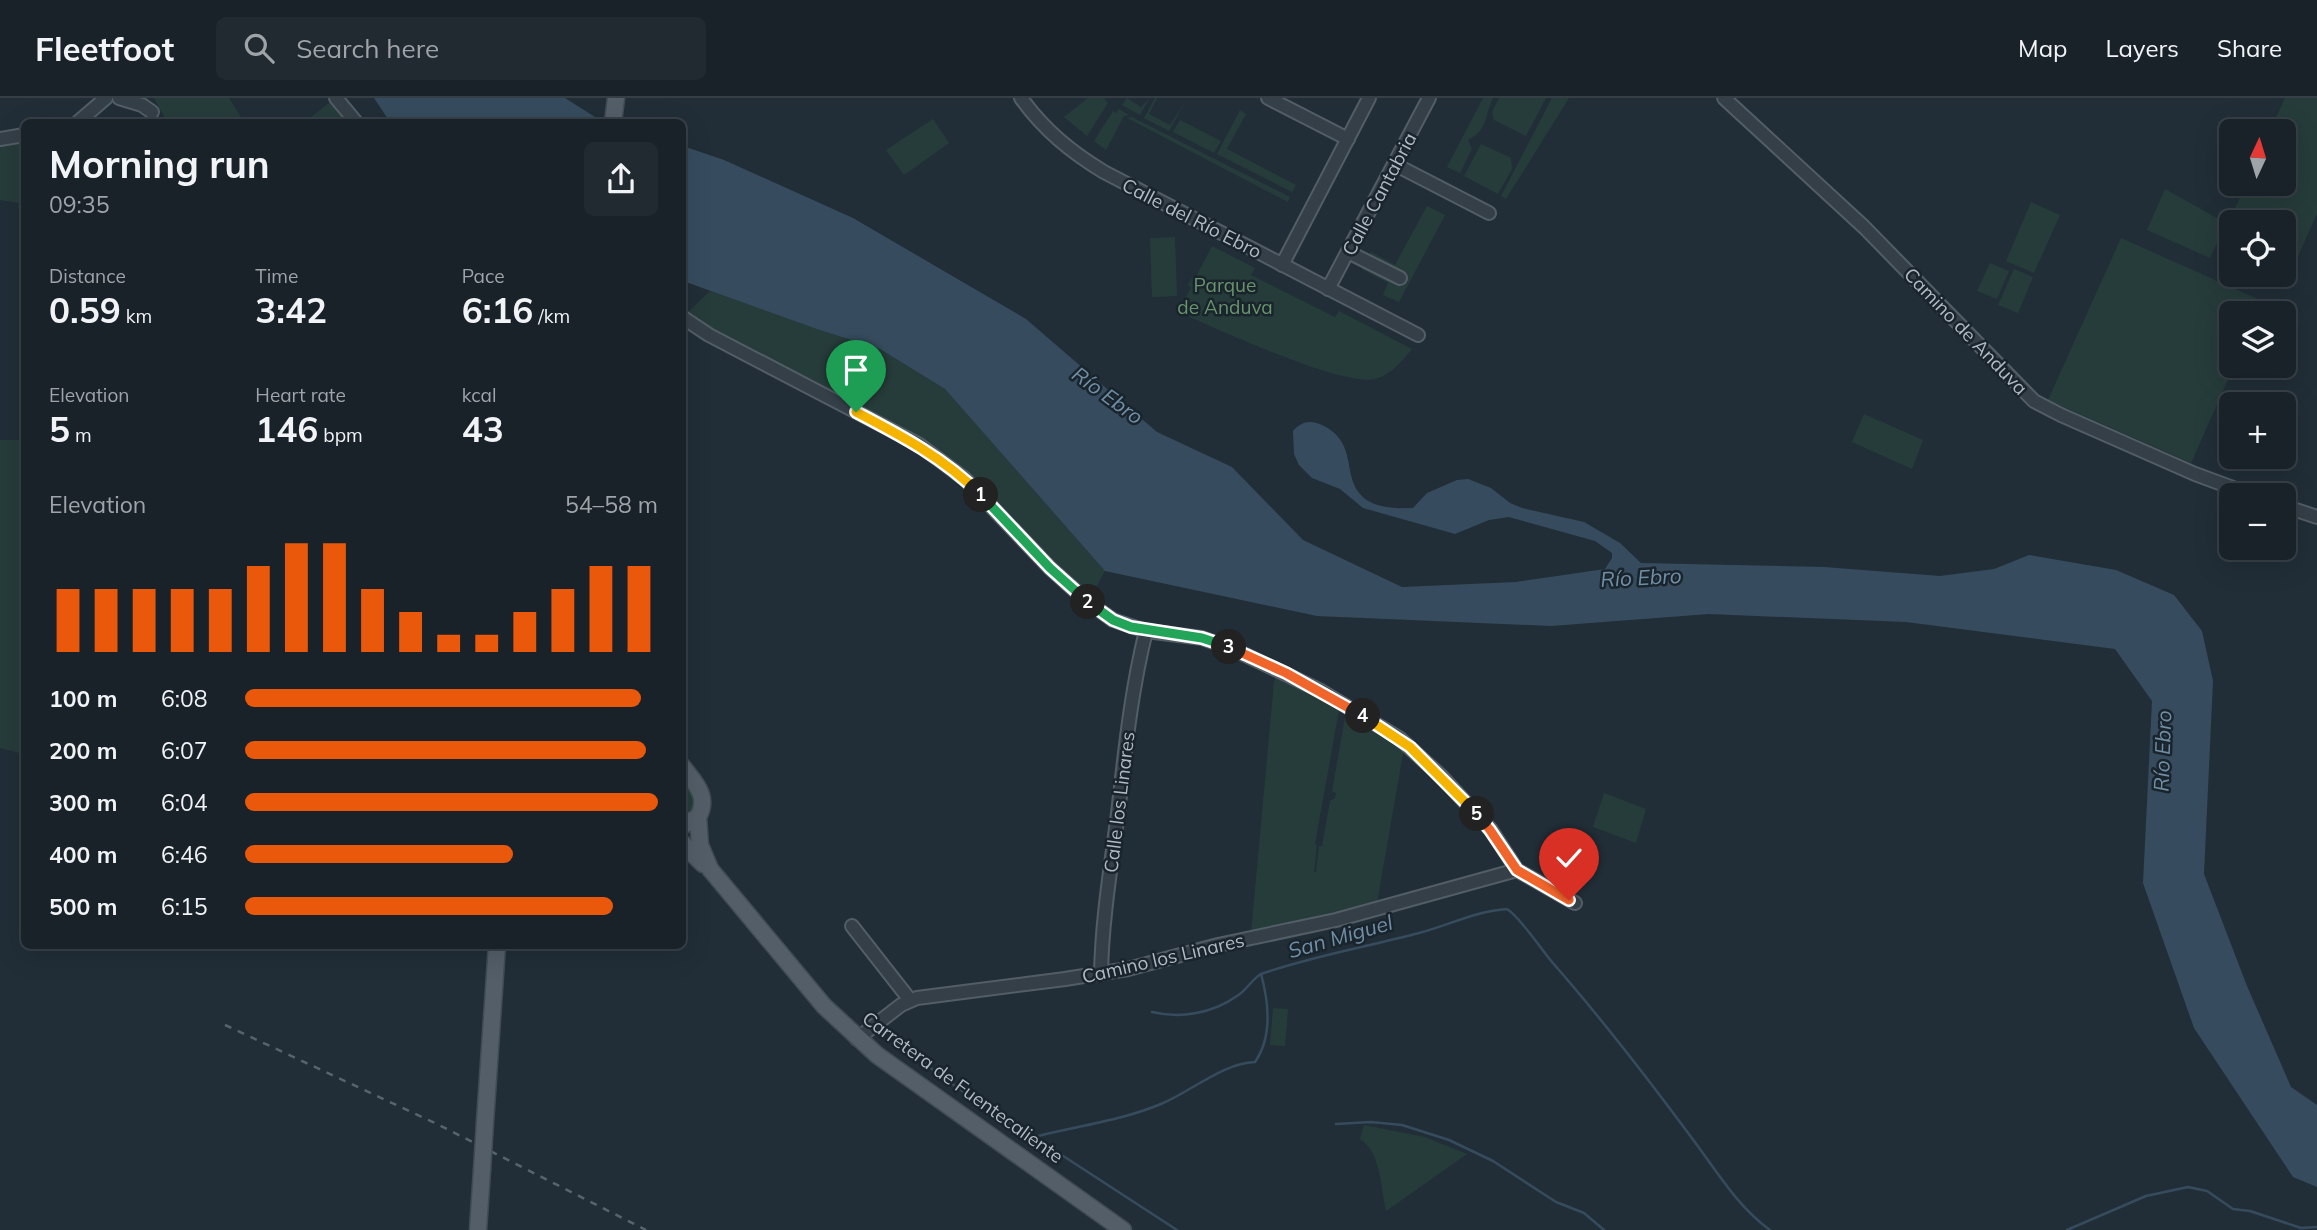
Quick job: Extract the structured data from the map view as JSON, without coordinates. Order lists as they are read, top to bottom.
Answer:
{
  "streets": {
    "main road": ["Carretera de Fuentecaliente"],
    "street": [
      "Calle Cantabria",
      "Calle del Río Ebro",
      "Camino de Anduva",
      "Calle los Linares",
      "Camino los Linares"
    ]
  },
  "crossings": [
    ["Calle Cantabria", "Calle del Río Ebro"],
    ["Calle los Linares", "Camino los Linares"],
    ["Camino los Linares", "Carretera de Fuentecaliente"]
  ],
  "water": ["Río Ebro", "San Miguel"],
  "parks": ["Parque de Anduva"],
  "north": "top",
  "page": {
    "header": "Fleetfoot",
    "search": "Search here",
    "nav": ["Map", "Layers", "Share"],
    "map_buttons": ["+", "−"],
    "heading": ["Morning run", "09:35"],
    "stats": [
      ["Distance", "0.59 km"],
      ["Time", "3:42"],
      ["Pace", "6:16 /km"],
      ["Elevation", "5 m"],
      ["Heart rate", "146 bpm"],
      ["kcal", "43"]
    ],
    "chart": ["Elevation", "54–58 m"],
    "pins": [
      "1",
      "2",
      "3",
      "4",
      "5"
    ],
    "list": [
      {
        "name": "100 m",
        "note": "6:08"
      },
      {
        "name": "200 m",
        "note": "6:07"
      },
      {
        "name": "300 m",
        "note": "6:04"
      },
      {
        "name": "400 m",
        "note": "6:46"
      },
      {
        "name": "500 m",
        "note": "6:15"
      }
    ]
  }
}
